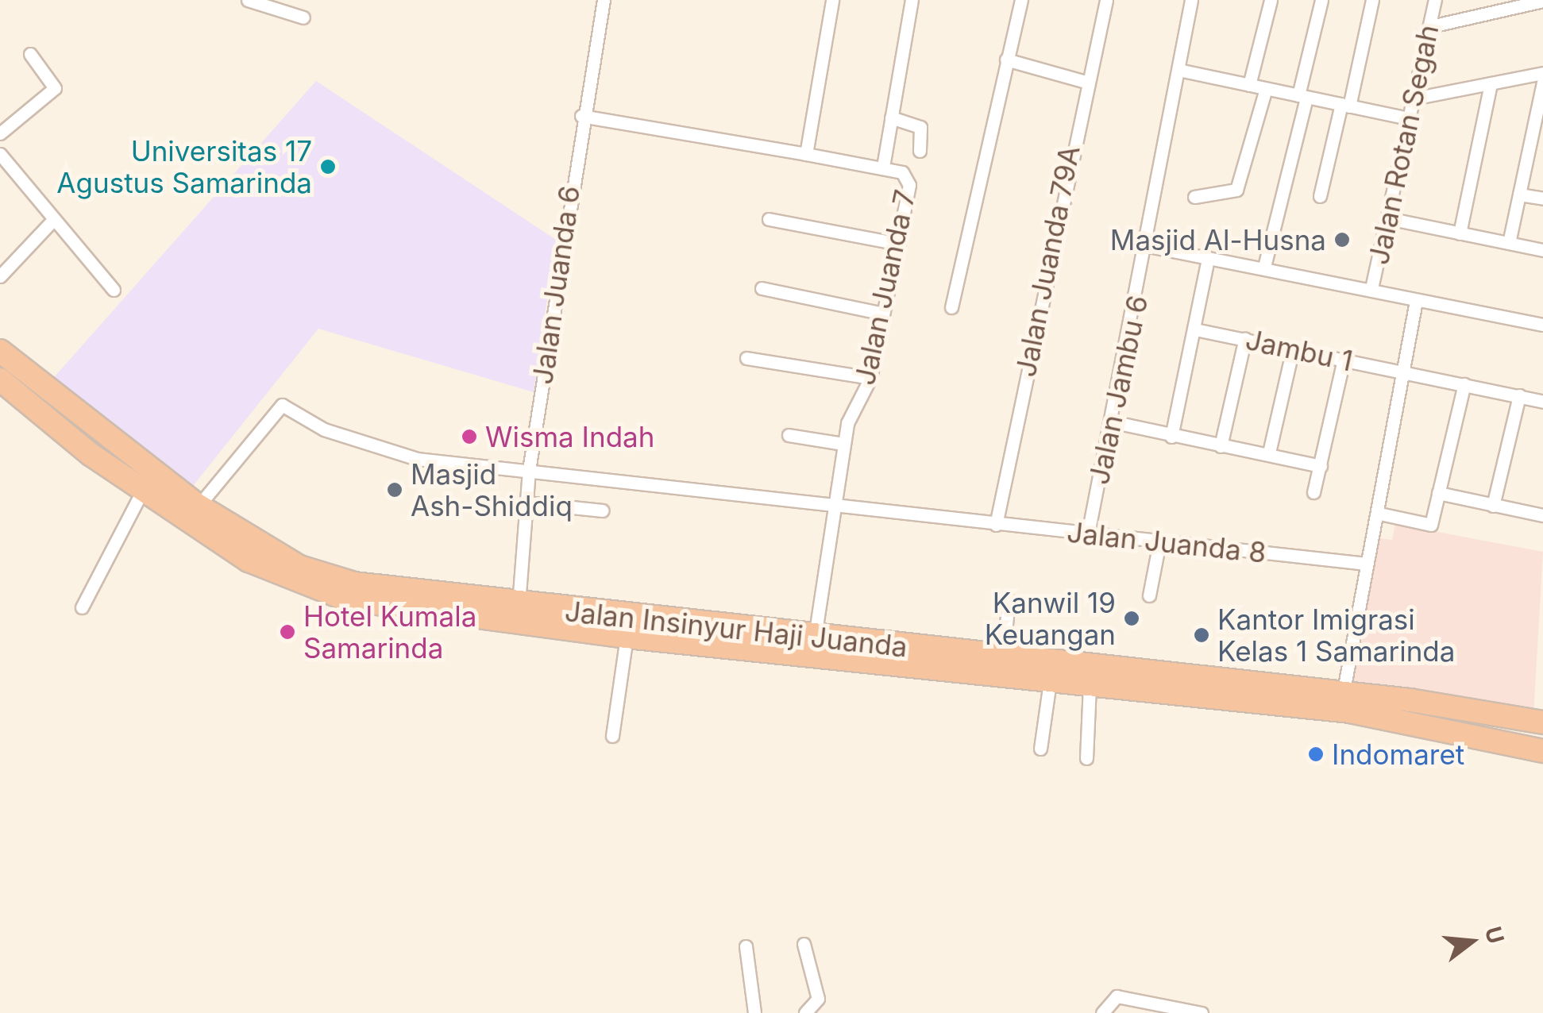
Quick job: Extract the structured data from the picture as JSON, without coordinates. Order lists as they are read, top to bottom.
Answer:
{
  "streets": {
    "highway": ["Jalan Insinyur Haji Juanda"],
    "street": [
      "Jalan Rotan Segah",
      "Jalan Juanda 79A",
      "Jalan Juanda 6",
      "Jalan Juanda 7",
      "Jambu 1",
      "Jalan Jambu 6",
      "Jalan Juanda 8"
    ]
  },
  "crossings": [
    ["Jalan Juanda 79A", "Jalan Juanda 8"],
    ["Jalan Juanda 6", "Jalan Insinyur Haji Juanda"],
    ["Jalan Juanda 7", "Jalan Juanda 8"],
    ["Jalan Juanda 7", "Jalan Insinyur Haji Juanda"],
    ["Jalan Jambu 6", "Jalan Juanda 8"]
  ],
  "places": [
    "Universitas 17 Agustus Samarinda",
    "Masjid Al-Husna",
    "Wisma Indah",
    "Masjid Ash-Shiddiq",
    "Kanwil 19 Keuangan",
    "Hotel Kumala Samarinda",
    "Kantor Imigrasi Kelas 1 Samarinda",
    "Indomaret"
  ],
  "north": "right"
}
